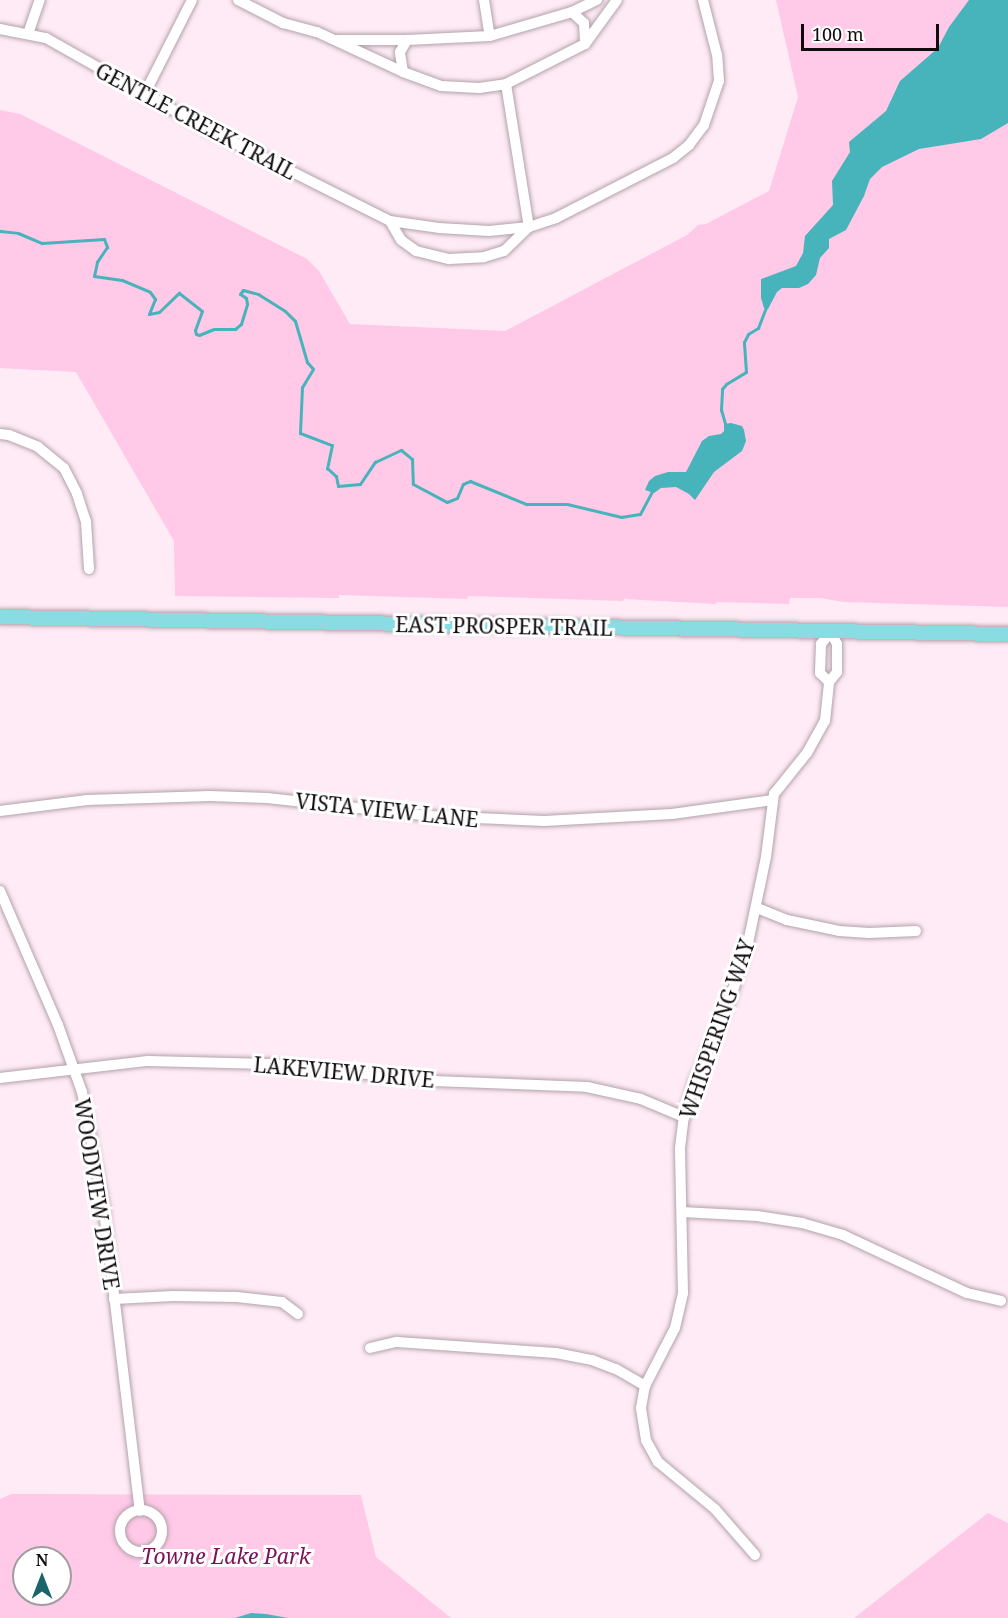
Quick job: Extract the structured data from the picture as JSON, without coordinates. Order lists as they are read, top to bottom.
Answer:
{
  "streets": {
    "main road": ["EAST PROSPER TRAIL"],
    "street": [
      "GENTLE CREEK TRAIL",
      "VISTA VIEW LANE",
      "WHISPERING WAY",
      "LAKEVIEW DRIVE",
      "WOODVIEW DRIVE"
    ]
  },
  "crossings": [
    ["EAST PROSPER TRAIL", "WHISPERING WAY"],
    ["VISTA VIEW LANE", "WHISPERING WAY"],
    ["WHISPERING WAY", "LAKEVIEW DRIVE"],
    ["LAKEVIEW DRIVE", "WOODVIEW DRIVE"]
  ],
  "parks": ["Towne Lake Park"],
  "scale_bar": "100 m",
  "north": "top"
}
